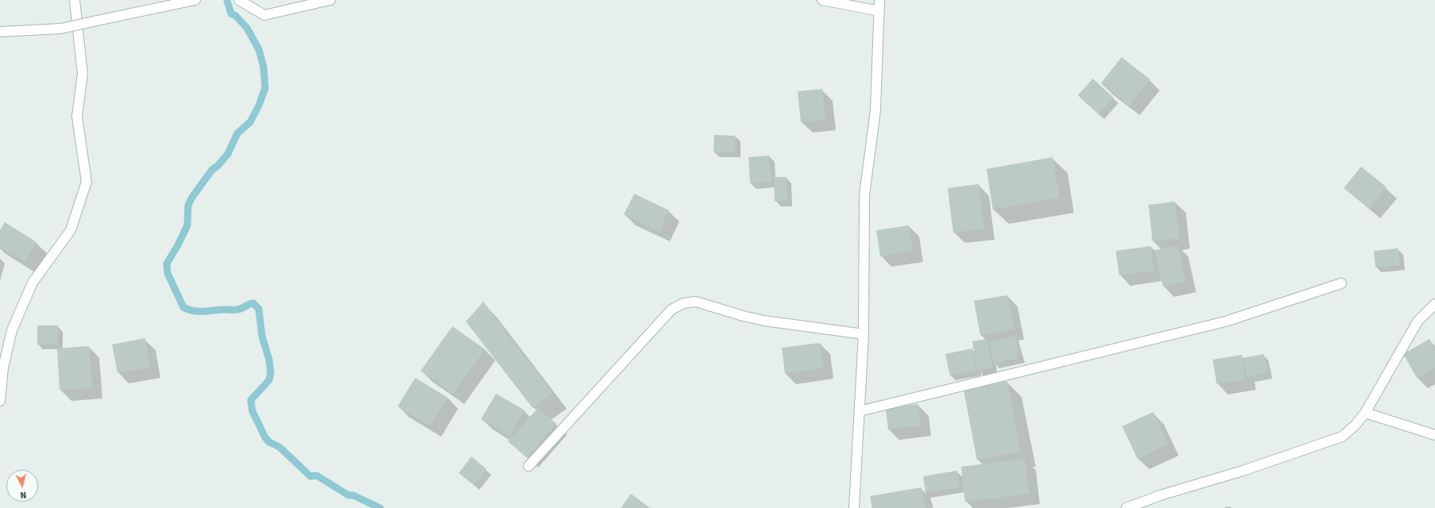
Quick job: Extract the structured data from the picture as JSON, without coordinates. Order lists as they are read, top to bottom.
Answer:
{
  "north": "bottom"
}
